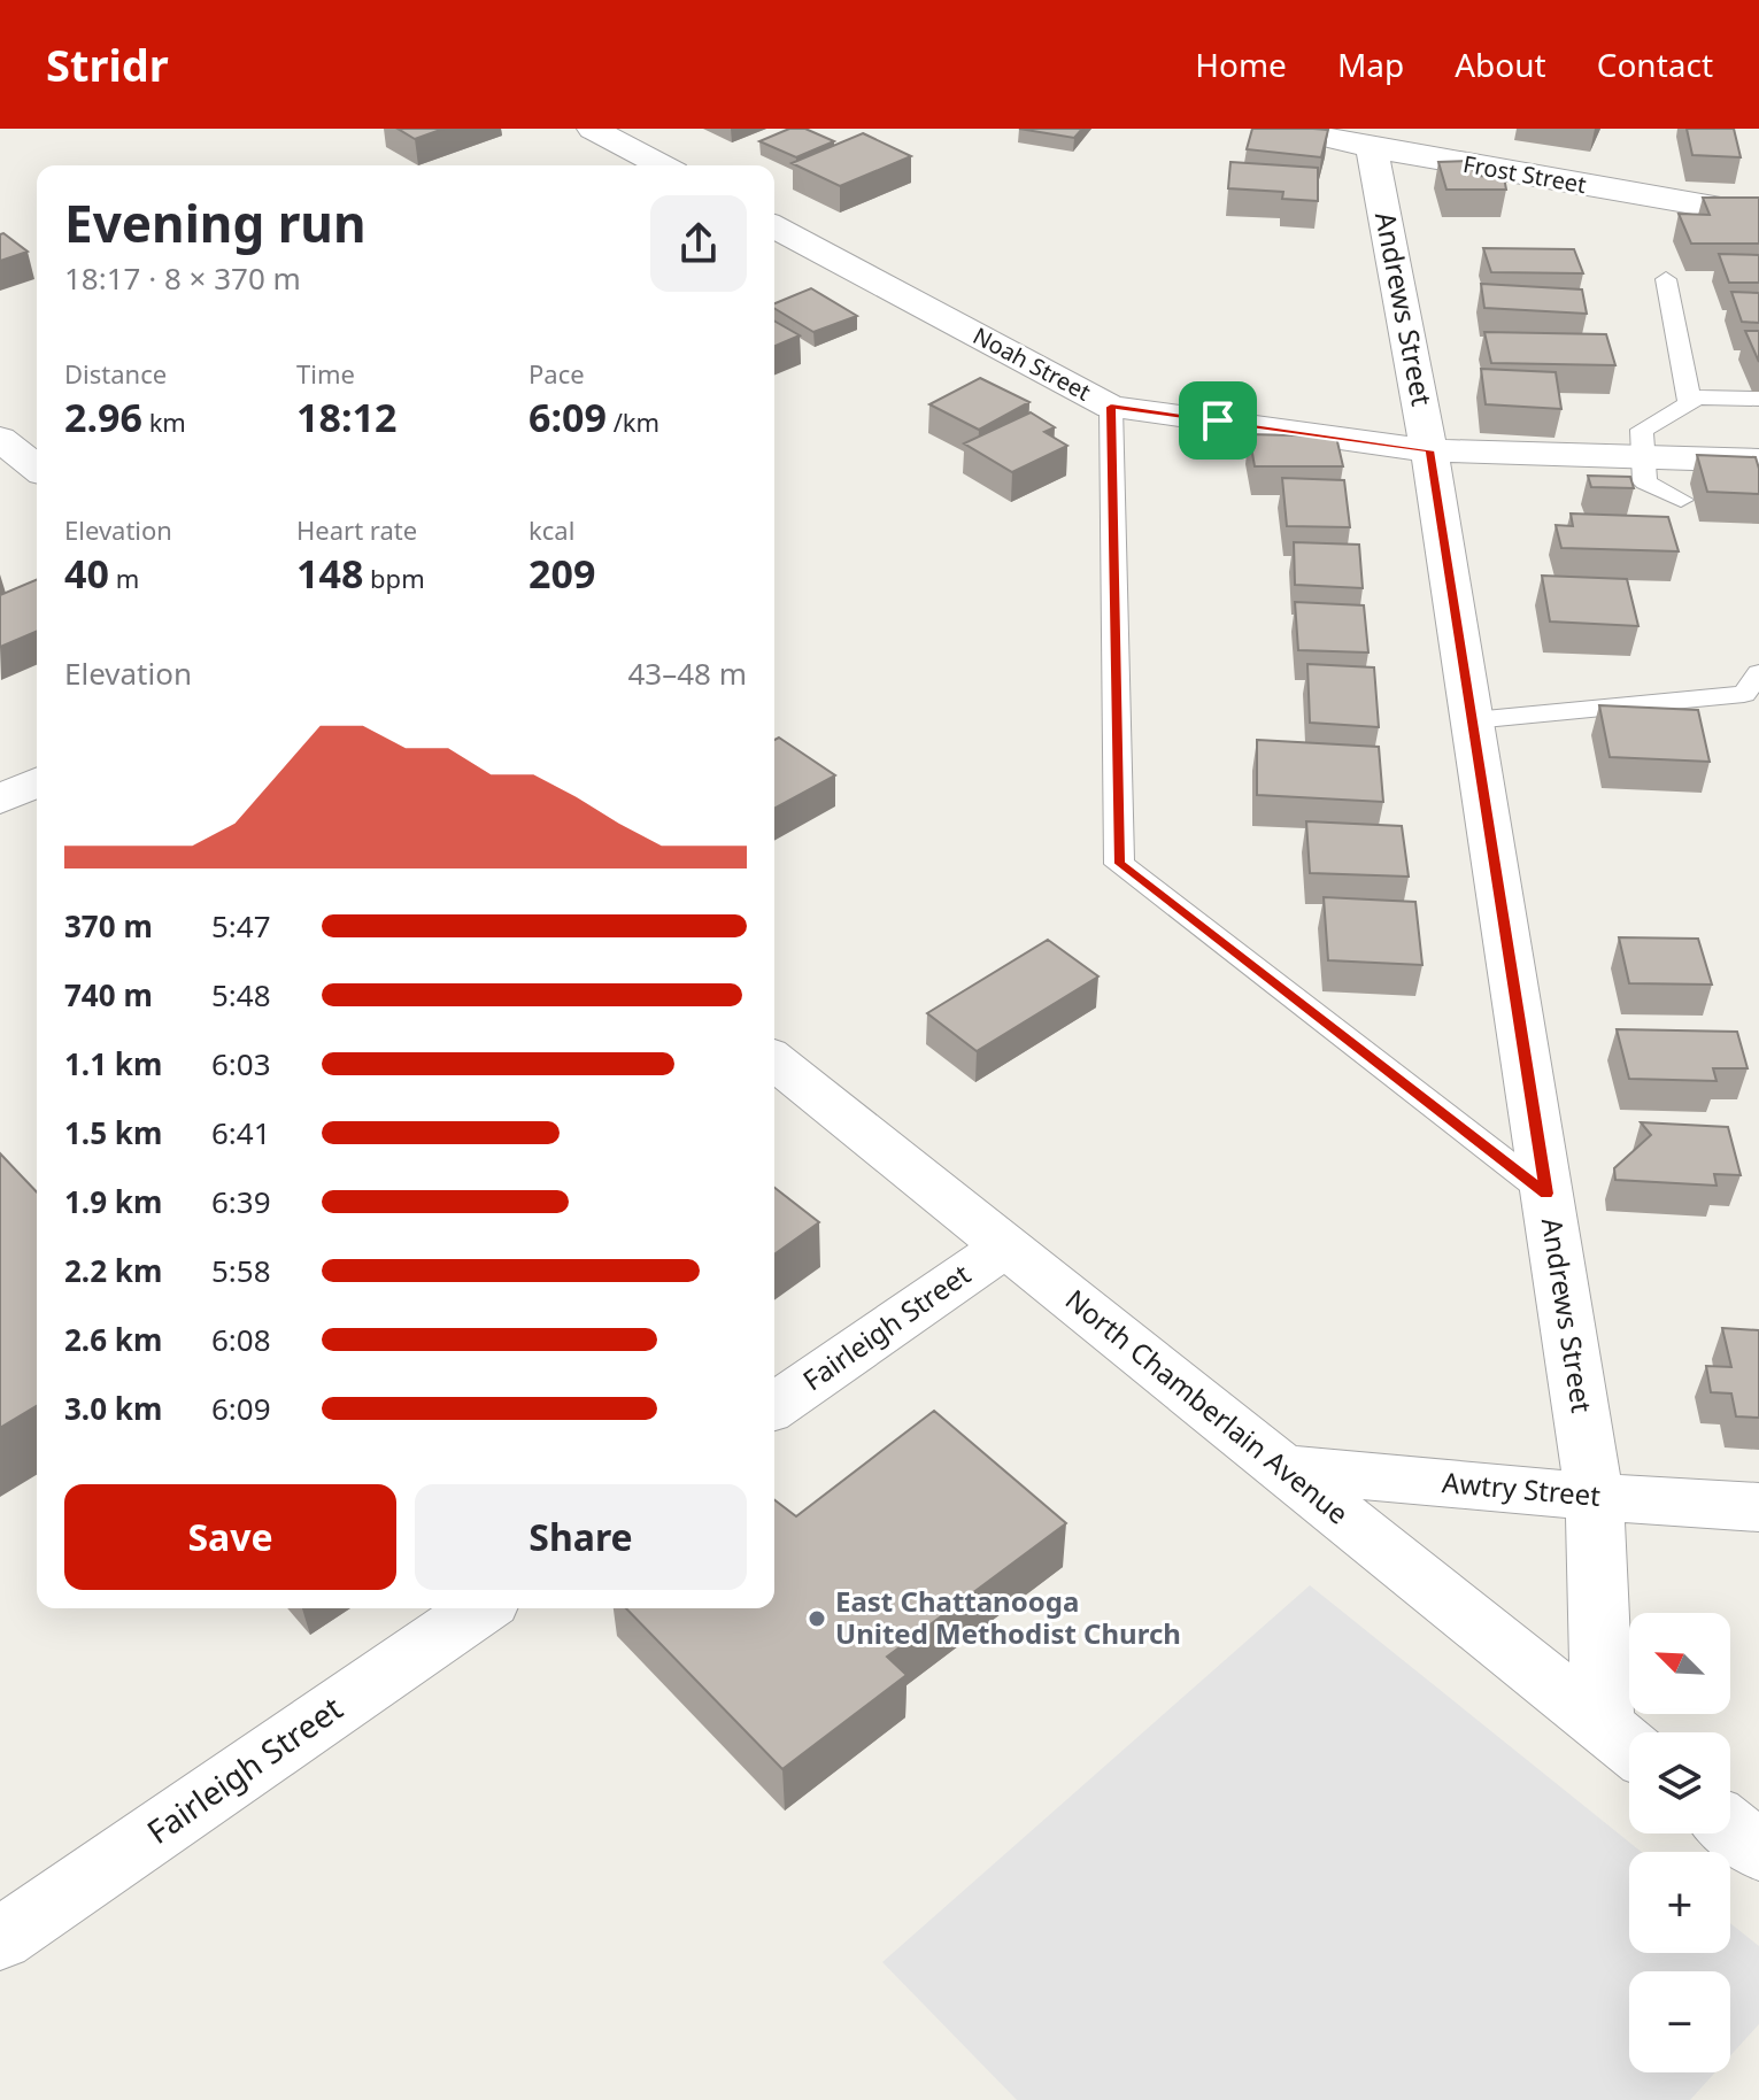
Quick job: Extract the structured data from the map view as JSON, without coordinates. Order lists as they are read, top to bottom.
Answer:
{
  "streets": {
    "street": [
      "Frost Street",
      "Andrews Street",
      "Noah Street",
      "Fairleigh Street",
      "North Chamberlain Avenue",
      "Awtry Street"
    ]
  },
  "crossings": [
    ["Frost Street", "Andrews Street"],
    ["Andrews Street", "Noah Street"],
    ["Andrews Street", "North Chamberlain Avenue"],
    ["Andrews Street", "Awtry Street"],
    ["Fairleigh Street", "North Chamberlain Avenue"],
    ["North Chamberlain Avenue", "Awtry Street"]
  ],
  "places": ["East Chattanooga United Methodist Church"],
  "north": "top left",
  "page": {
    "header": "Stridr",
    "nav": [
      "Home",
      "Map",
      "About",
      "Contact"
    ],
    "heading": ["Evening run", "18:17 · 8 × 370 m"],
    "stats": [
      ["Distance", "2.96 km"],
      ["Time", "18:12"],
      ["Pace", "6:09 /km"],
      ["Elevation", "40 m"],
      ["Heart rate", "148 bpm"],
      ["kcal", "209"]
    ],
    "chart": ["Elevation", "43–48 m"],
    "list": [
      {
        "name": "370 m",
        "note": "5:47"
      },
      {
        "name": "740 m",
        "note": "5:48"
      },
      {
        "name": "1.1 km",
        "note": "6:03"
      },
      {
        "name": "1.5 km",
        "note": "6:41"
      },
      {
        "name": "1.9 km",
        "note": "6:39"
      },
      {
        "name": "2.2 km",
        "note": "5:58"
      },
      {
        "name": "2.6 km",
        "note": "6:08"
      },
      {
        "name": "3.0 km",
        "note": "6:09"
      }
    ],
    "buttons": ["Save", "Share"],
    "map_buttons": ["+", "−"]
  }
}
